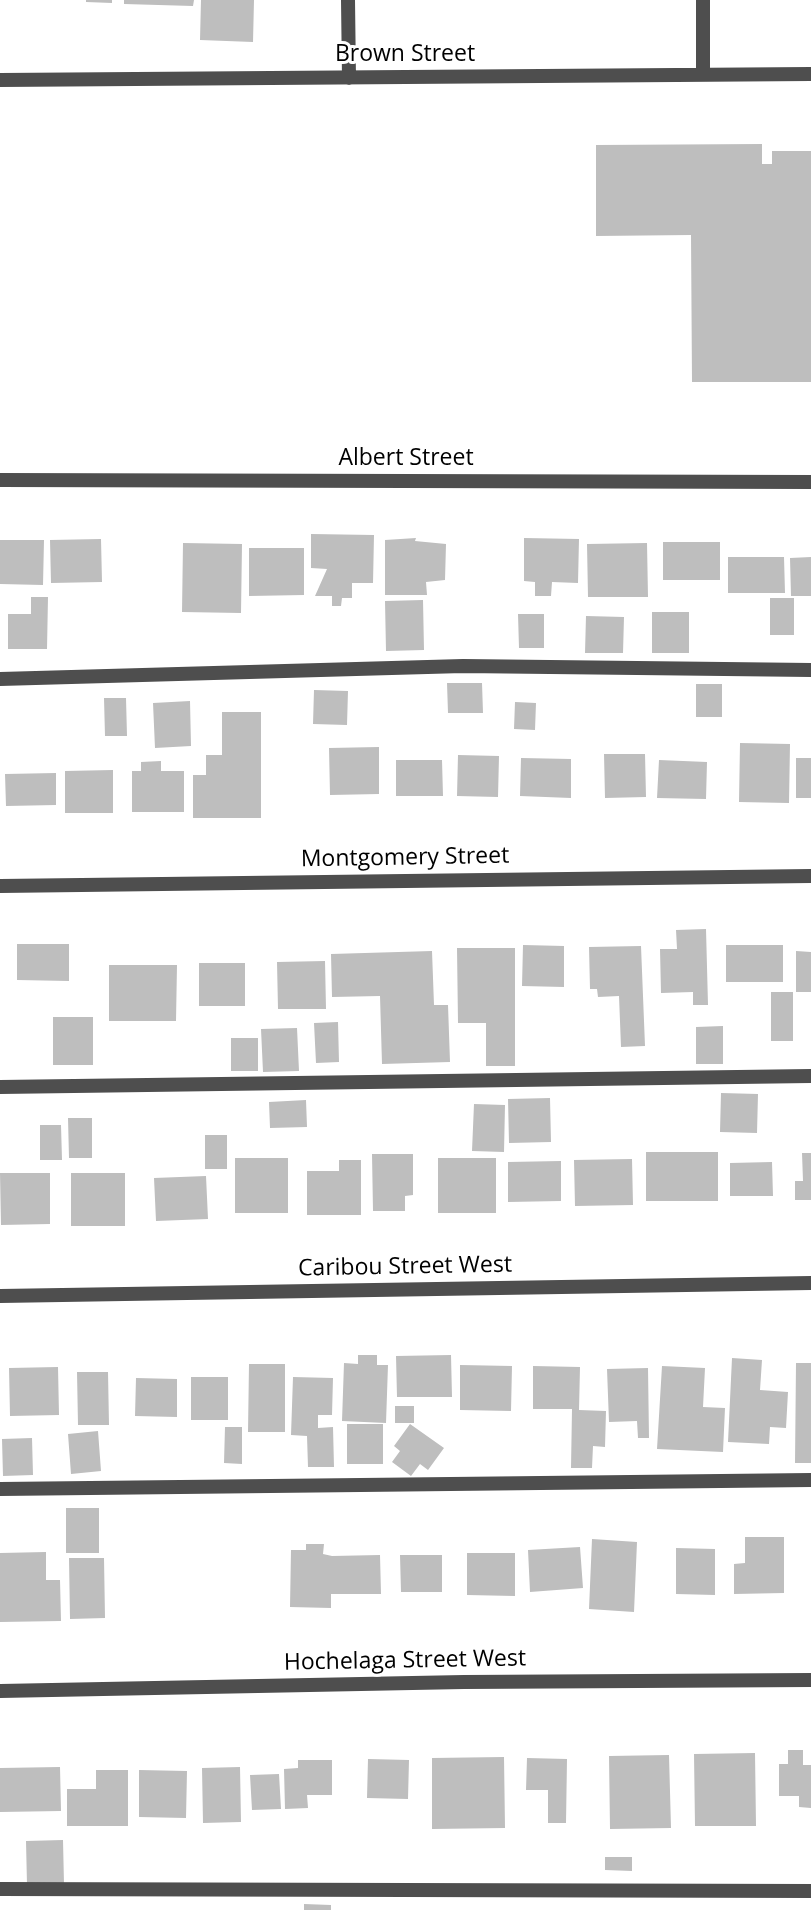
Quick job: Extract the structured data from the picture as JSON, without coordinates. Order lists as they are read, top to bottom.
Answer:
{
  "streets": {
    "street": [
      "Brown Street",
      "Albert Street",
      "Montgomery Street",
      "Caribou Street West",
      "Hochelaga Street West"
    ]
  }
}
